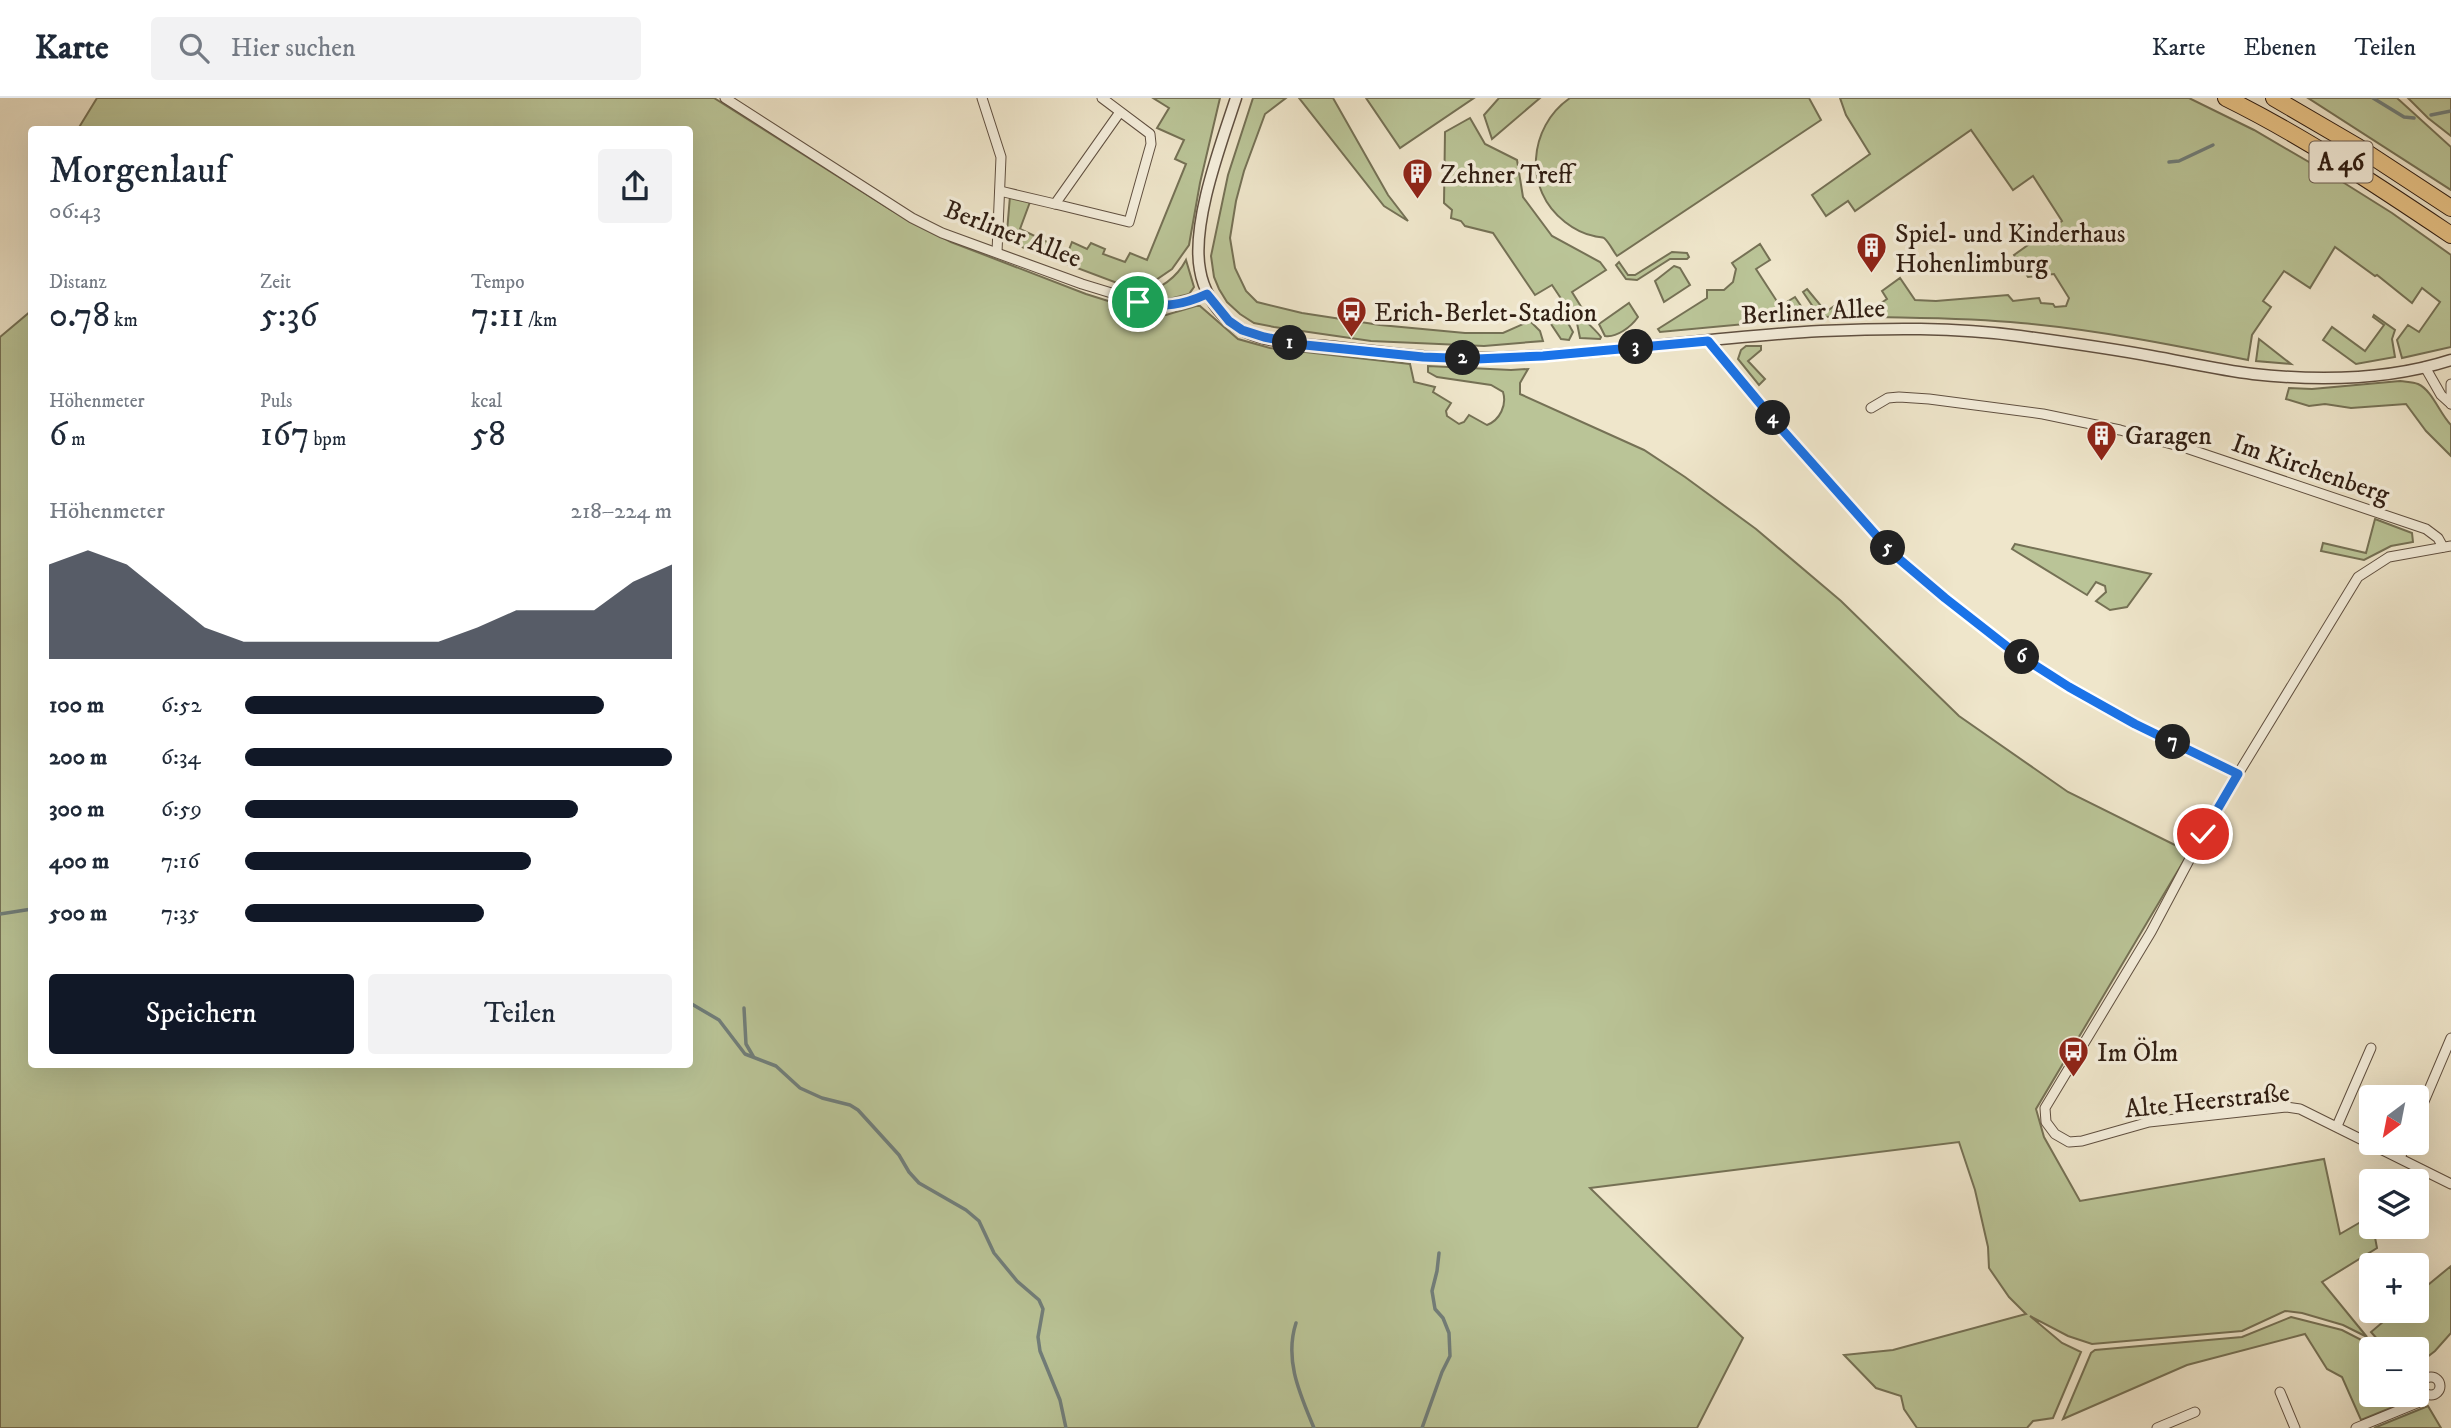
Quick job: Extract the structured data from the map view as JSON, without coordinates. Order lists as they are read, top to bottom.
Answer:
{
  "streets": {
    "highway": ["A 46"],
    "street": ["Berliner Allee", "Im Kirchenberg", "Alte Heerstraße"]
  },
  "places": {
    "building": ["Zehner Treff", "Spiel- und Kinderhaus Hohenlimburg", "Garagen"],
    "bus stop": ["Erich-Berlet-Stadion", "Im Ölm"]
  },
  "north": "bottom left",
  "page": {
    "header": "Karte",
    "search": "Hier suchen",
    "nav": ["Karte", "Ebenen", "Teilen"],
    "heading": ["Morgenlauf", "06:43"],
    "stats": [
      ["Distanz", "0.78 km"],
      ["Zeit", "5:36"],
      ["Tempo", "7:11 /km"],
      ["Höhenmeter", "6 m"],
      ["Puls", "167 bpm"],
      ["kcal", "58"]
    ],
    "pins": [
      "1",
      "3",
      "2",
      "4",
      "5",
      "6",
      "7"
    ],
    "chart": ["Höhenmeter", "218–224 m"],
    "list": [
      {
        "name": "100 m",
        "note": "6:52"
      },
      {
        "name": "200 m",
        "note": "6:34"
      },
      {
        "name": "300 m",
        "note": "6:59"
      },
      {
        "name": "400 m",
        "note": "7:16"
      },
      {
        "name": "500 m",
        "note": "7:35"
      }
    ],
    "buttons": ["Speichern", "Teilen"],
    "map_buttons": ["+", "−"]
  }
}
